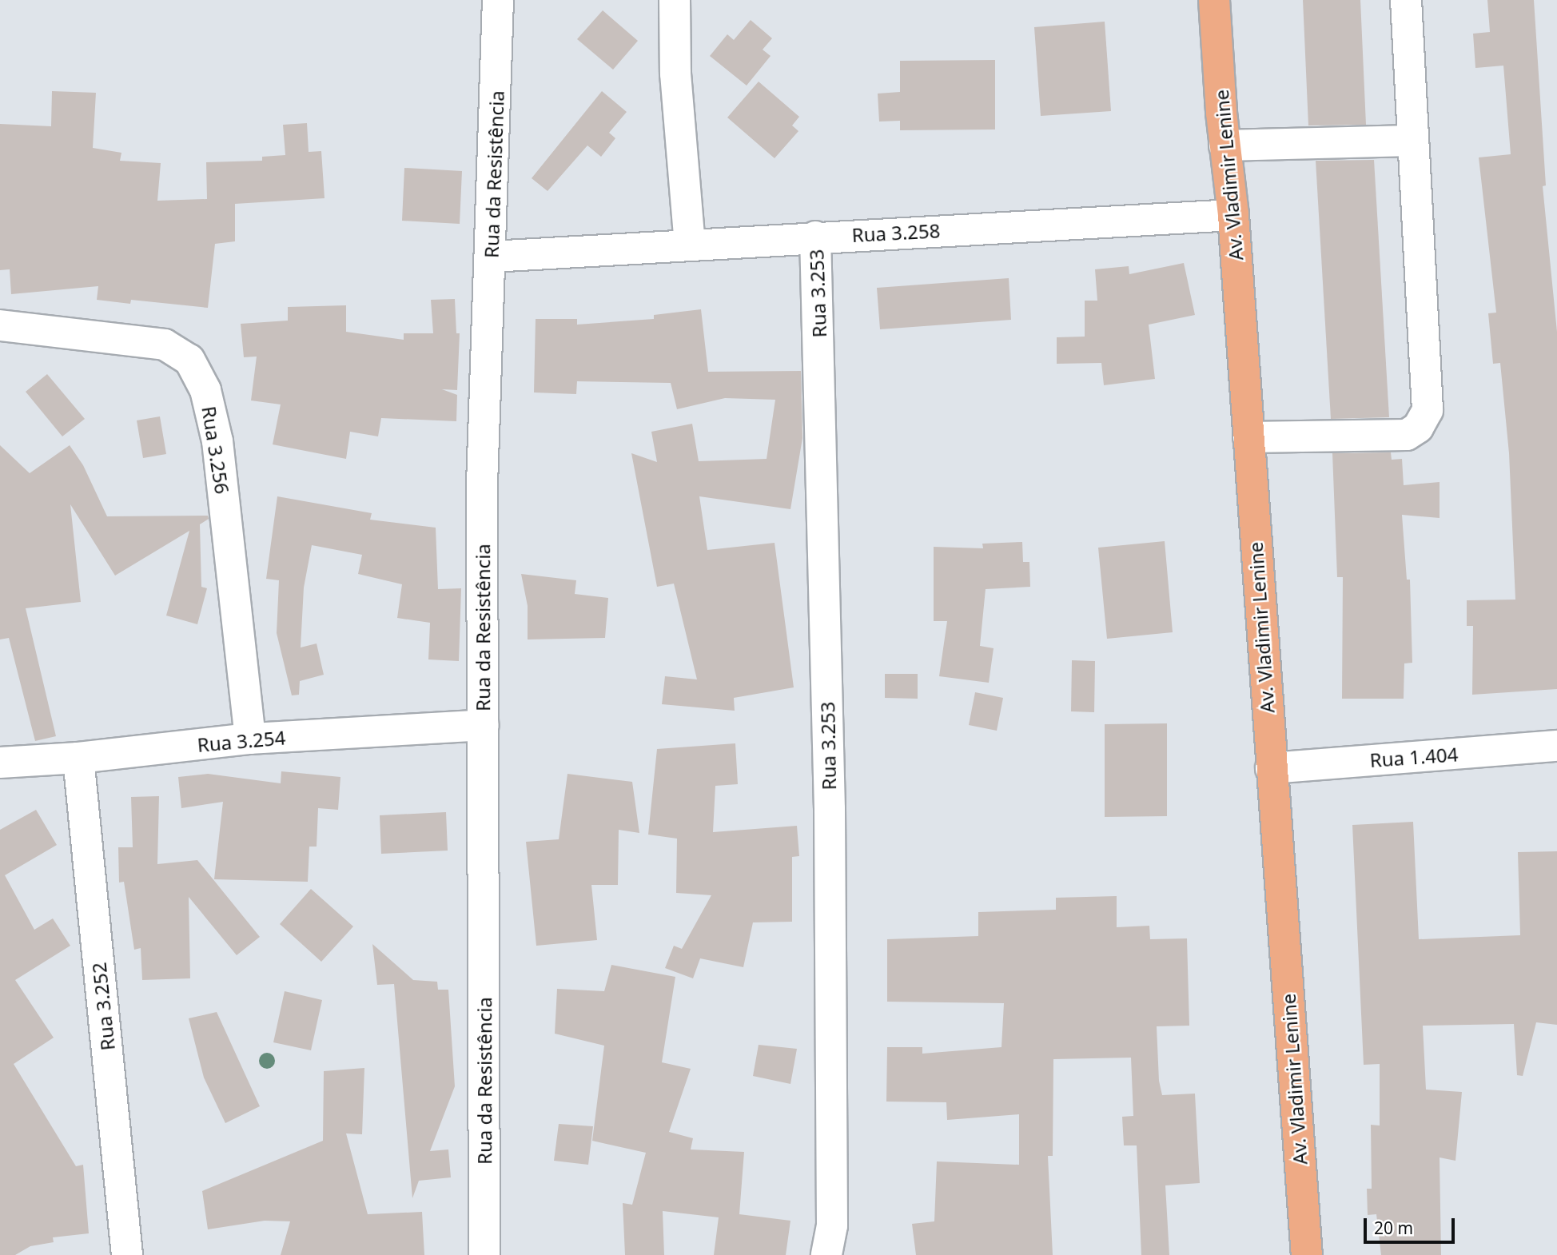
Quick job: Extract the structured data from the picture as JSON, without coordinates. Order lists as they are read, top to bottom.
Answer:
{
  "streets": {
    "main road": ["Av. Vladimir Lenine"],
    "street": [
      "Rua da Resistência",
      "Rua 3.258",
      "Rua 3.253",
      "Rua 3.256",
      "Rua 3.254",
      "Rua 1.404",
      "Rua 3.252"
    ]
  },
  "crossings": [
    ["Rua da Resistência", "Rua 3.258"],
    ["Rua da Resistência", "Rua 3.254"],
    ["Av. Vladimir Lenine", "Rua 3.258"],
    ["Av. Vladimir Lenine", "Rua 1.404"],
    ["Rua 3.258", "Rua 3.253"],
    ["Rua 3.256", "Rua 3.254"],
    ["Rua 3.254", "Rua 3.252"]
  ],
  "scale_bar": "20 m"
}
